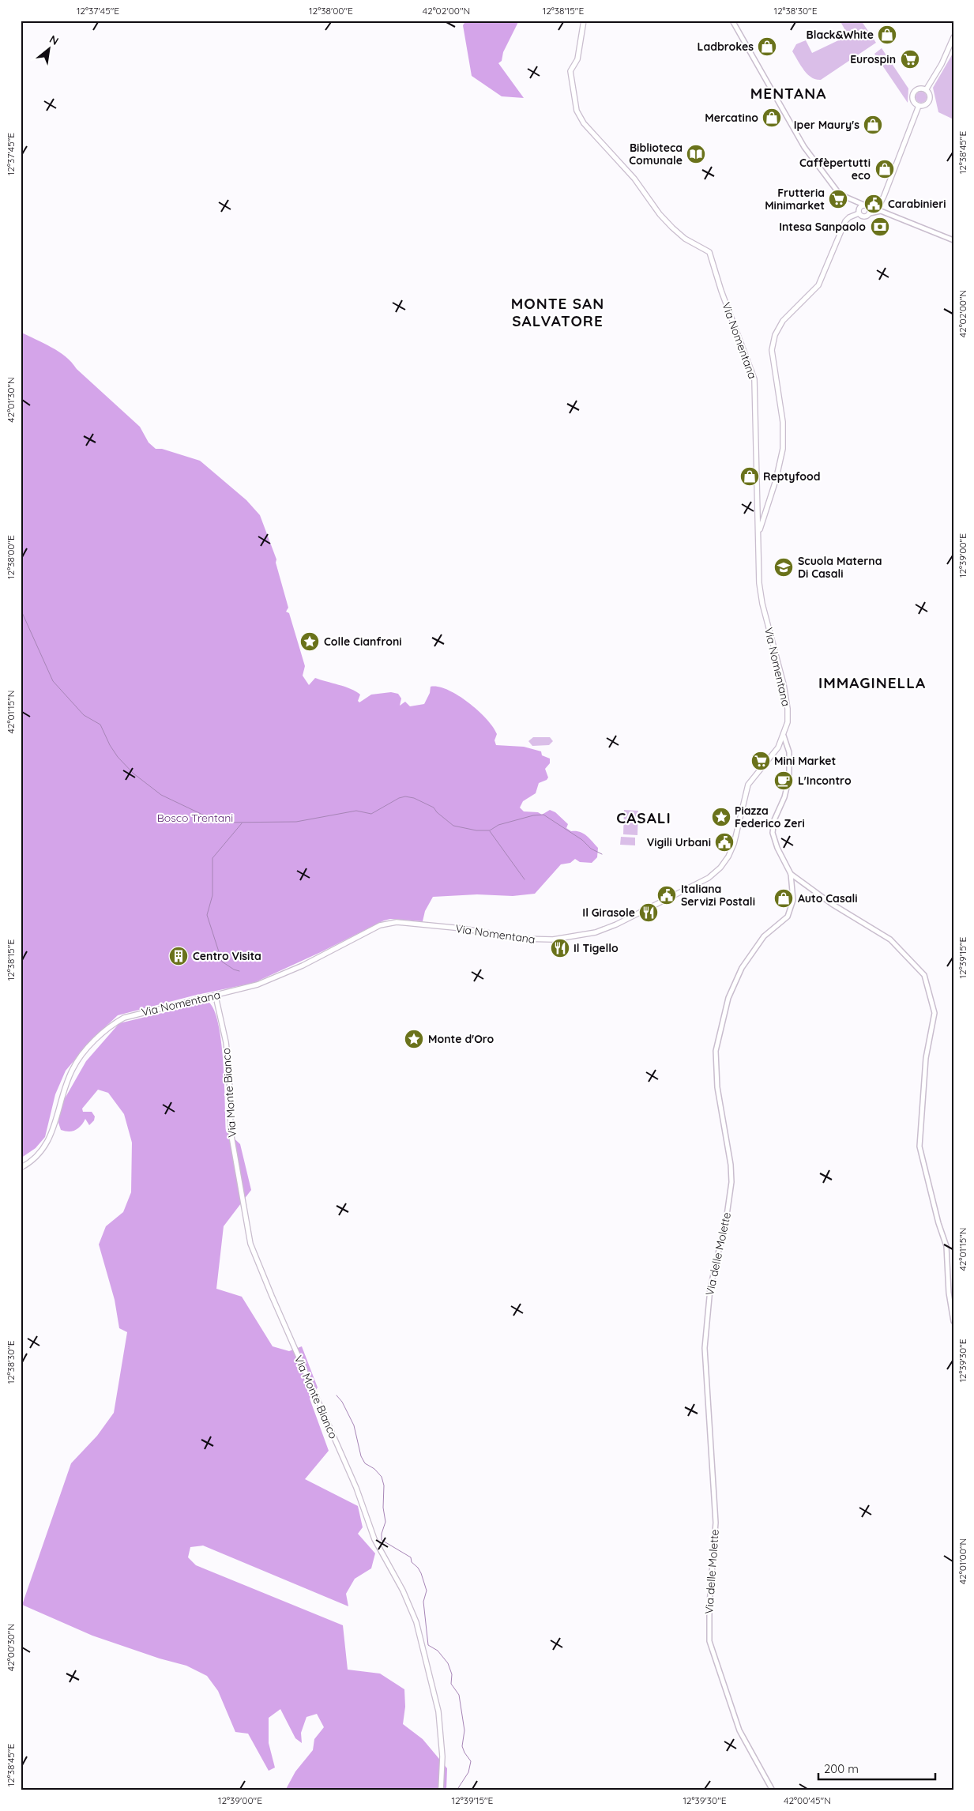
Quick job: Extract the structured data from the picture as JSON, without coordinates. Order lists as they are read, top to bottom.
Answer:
{
  "streets": {
    "main road": ["Via Nomentana", "Via Monte Bianco"],
    "street": ["Via delle Molette"]
  },
  "crossings": [
    ["Via Nomentana", "Via Monte Bianco"],
    ["Via Nomentana", "Via delle Molette"]
  ],
  "districts": [
    "MENTANA",
    "MONTE SAN SALVATORE",
    "IMMAGINELLA",
    "CASALI"
  ],
  "parks": ["Bosco Trentani"],
  "places": {
    "shop": [
      "Black&White",
      "Ladbrokes",
      "Mercatino",
      "Iper Maury's",
      "Caffèpertutti eco",
      "Reptyfood",
      "Auto Casali"
    ],
    "supermarket": ["Eurospin", "Frutteria Minimarket", "Mini Market"],
    "library": ["Biblioteca Comunale"],
    "public building": ["Carabinieri", "Vigili Urbani", "Italiana Servizi Postali"],
    "bank": ["Intesa Sanpaolo"],
    "school or university": ["Scuola Materna Di Casali"],
    "place": ["Colle Cianfroni", "Piazza Federico Zeri", "Monte d'Oro"],
    "cafe": ["L'Incontro"],
    "restaurant": ["Il Girasole", "Il Tigello"],
    "building": ["Centro Visita"]
  },
  "scale_bar": "200 m",
  "north": "top right",
  "coordinates": [
    "12°37'45\"E",
    "12°38'00\"E",
    "42°02'00\"N",
    "12°38'15\"E",
    "12°38'30\"E",
    "12°38'45\"E",
    "42°01'30\"N",
    "12°39'00\"E",
    "42°01'15\"N",
    "12°39'15\"E",
    "12°39'30\"E",
    "42°01'00\"N",
    "42°00'30\"N",
    "42°00'45\"N"
  ]
}
